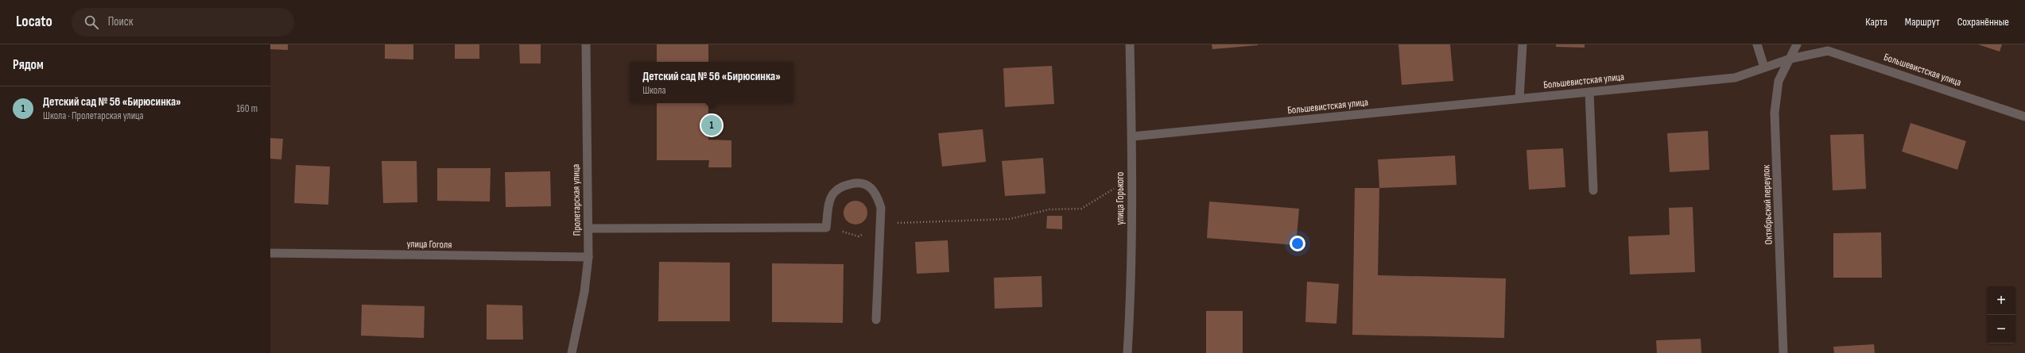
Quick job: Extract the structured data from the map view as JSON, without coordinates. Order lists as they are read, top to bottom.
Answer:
{
  "streets": {
    "street": [
      "Большевистская улица",
      "улица Горького",
      "Пролетарская улица",
      "Октябрьский переулок",
      "улица Гоголя"
    ]
  },
  "crossings": [
    ["Большевистская улица", "улица Горького"],
    ["Большевистская улица", "Октябрьский переулок"],
    ["Пролетарская улица", "улица Гоголя"]
  ],
  "page": {
    "header": "Locato",
    "search": "Поиск",
    "nav": ["Карта", "Маршрут", "Сохранённые"],
    "heading": "Рядом",
    "popup": ["Детский сад № 56 «Бирюсинка»", "Школа"],
    "list": [
      {
        "mark": "1",
        "name": "Детский сад № 56 «Бирюсинка»",
        "note": "Школа · Пролетарская улица",
        "value": "160 m"
      }
    ],
    "pins": "1",
    "map_buttons": ["+", "−"]
  }
}
